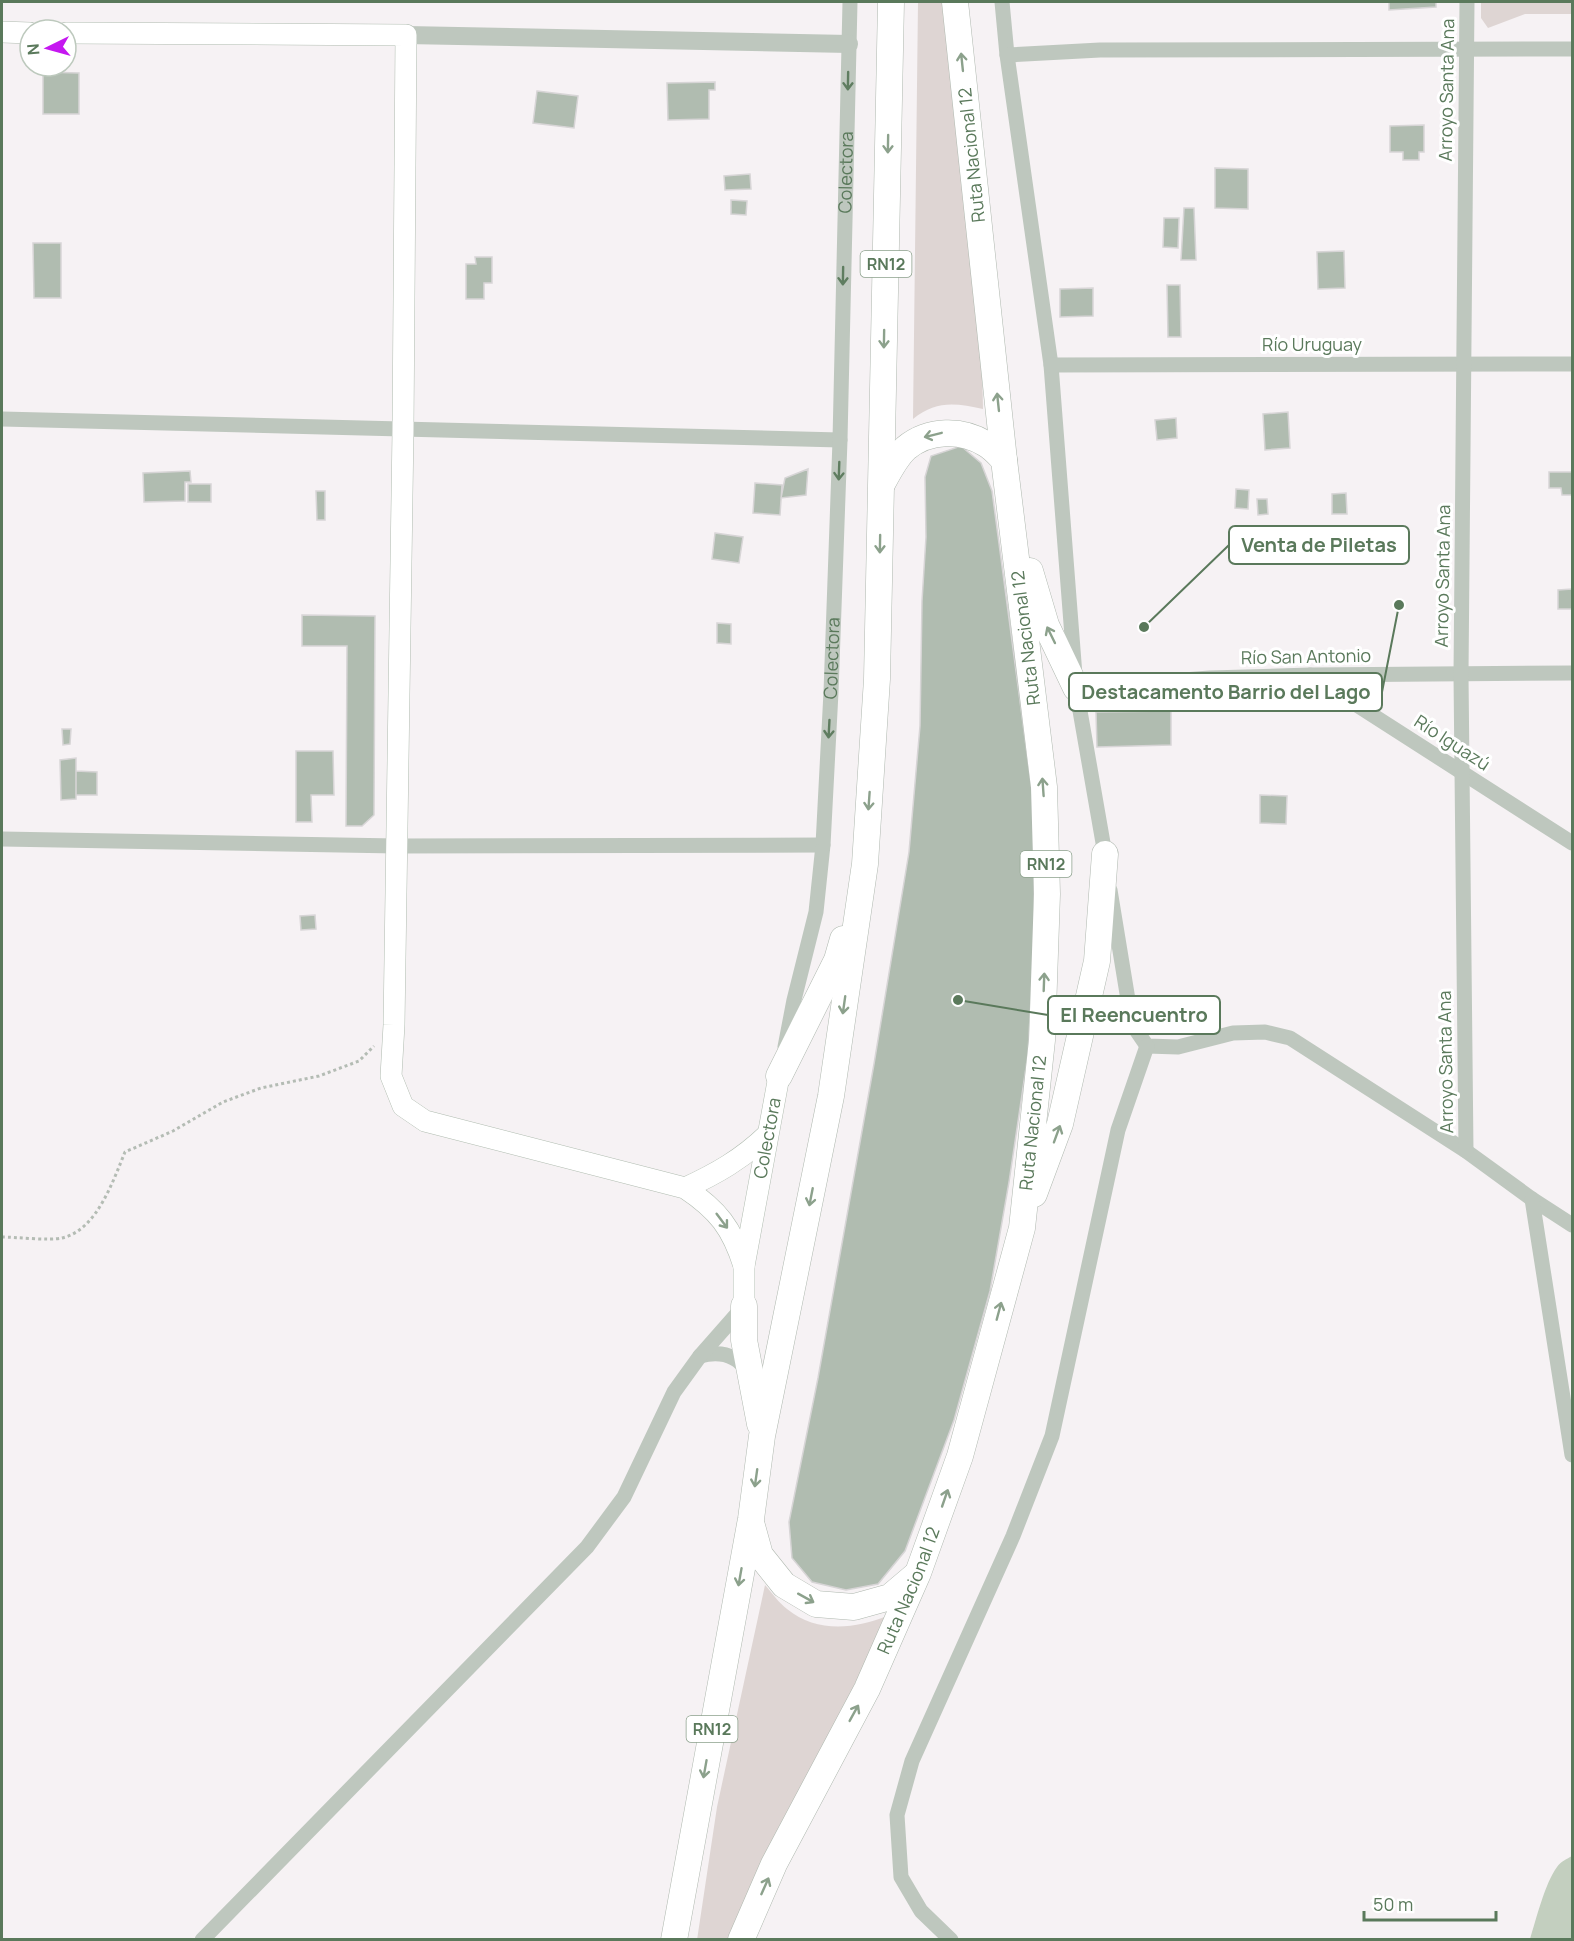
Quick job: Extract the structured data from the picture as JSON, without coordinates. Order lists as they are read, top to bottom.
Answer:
{
  "streets": {
    "highway": ["Ruta Nacional 12", "RN12"],
    "main road": ["Colectora"],
    "street": [
      "Arroyo Santa Ana",
      "Río Uruguay",
      "Río San Antonio",
      "Río Iguazú"
    ]
  },
  "crossings": [
    ["Arroyo Santa Ana", "Río Uruguay"],
    ["Arroyo Santa Ana", "Río San Antonio"],
    ["Arroyo Santa Ana", "Río Iguazú"],
    ["Río San Antonio", "Río Iguazú"]
  ],
  "one_way": ["Colectora"],
  "places": ["Destacamento Barrio del Lago", "Venta de Piletas", "El Reencuentro"],
  "scale_bar": "50 m",
  "north": "left"
}
